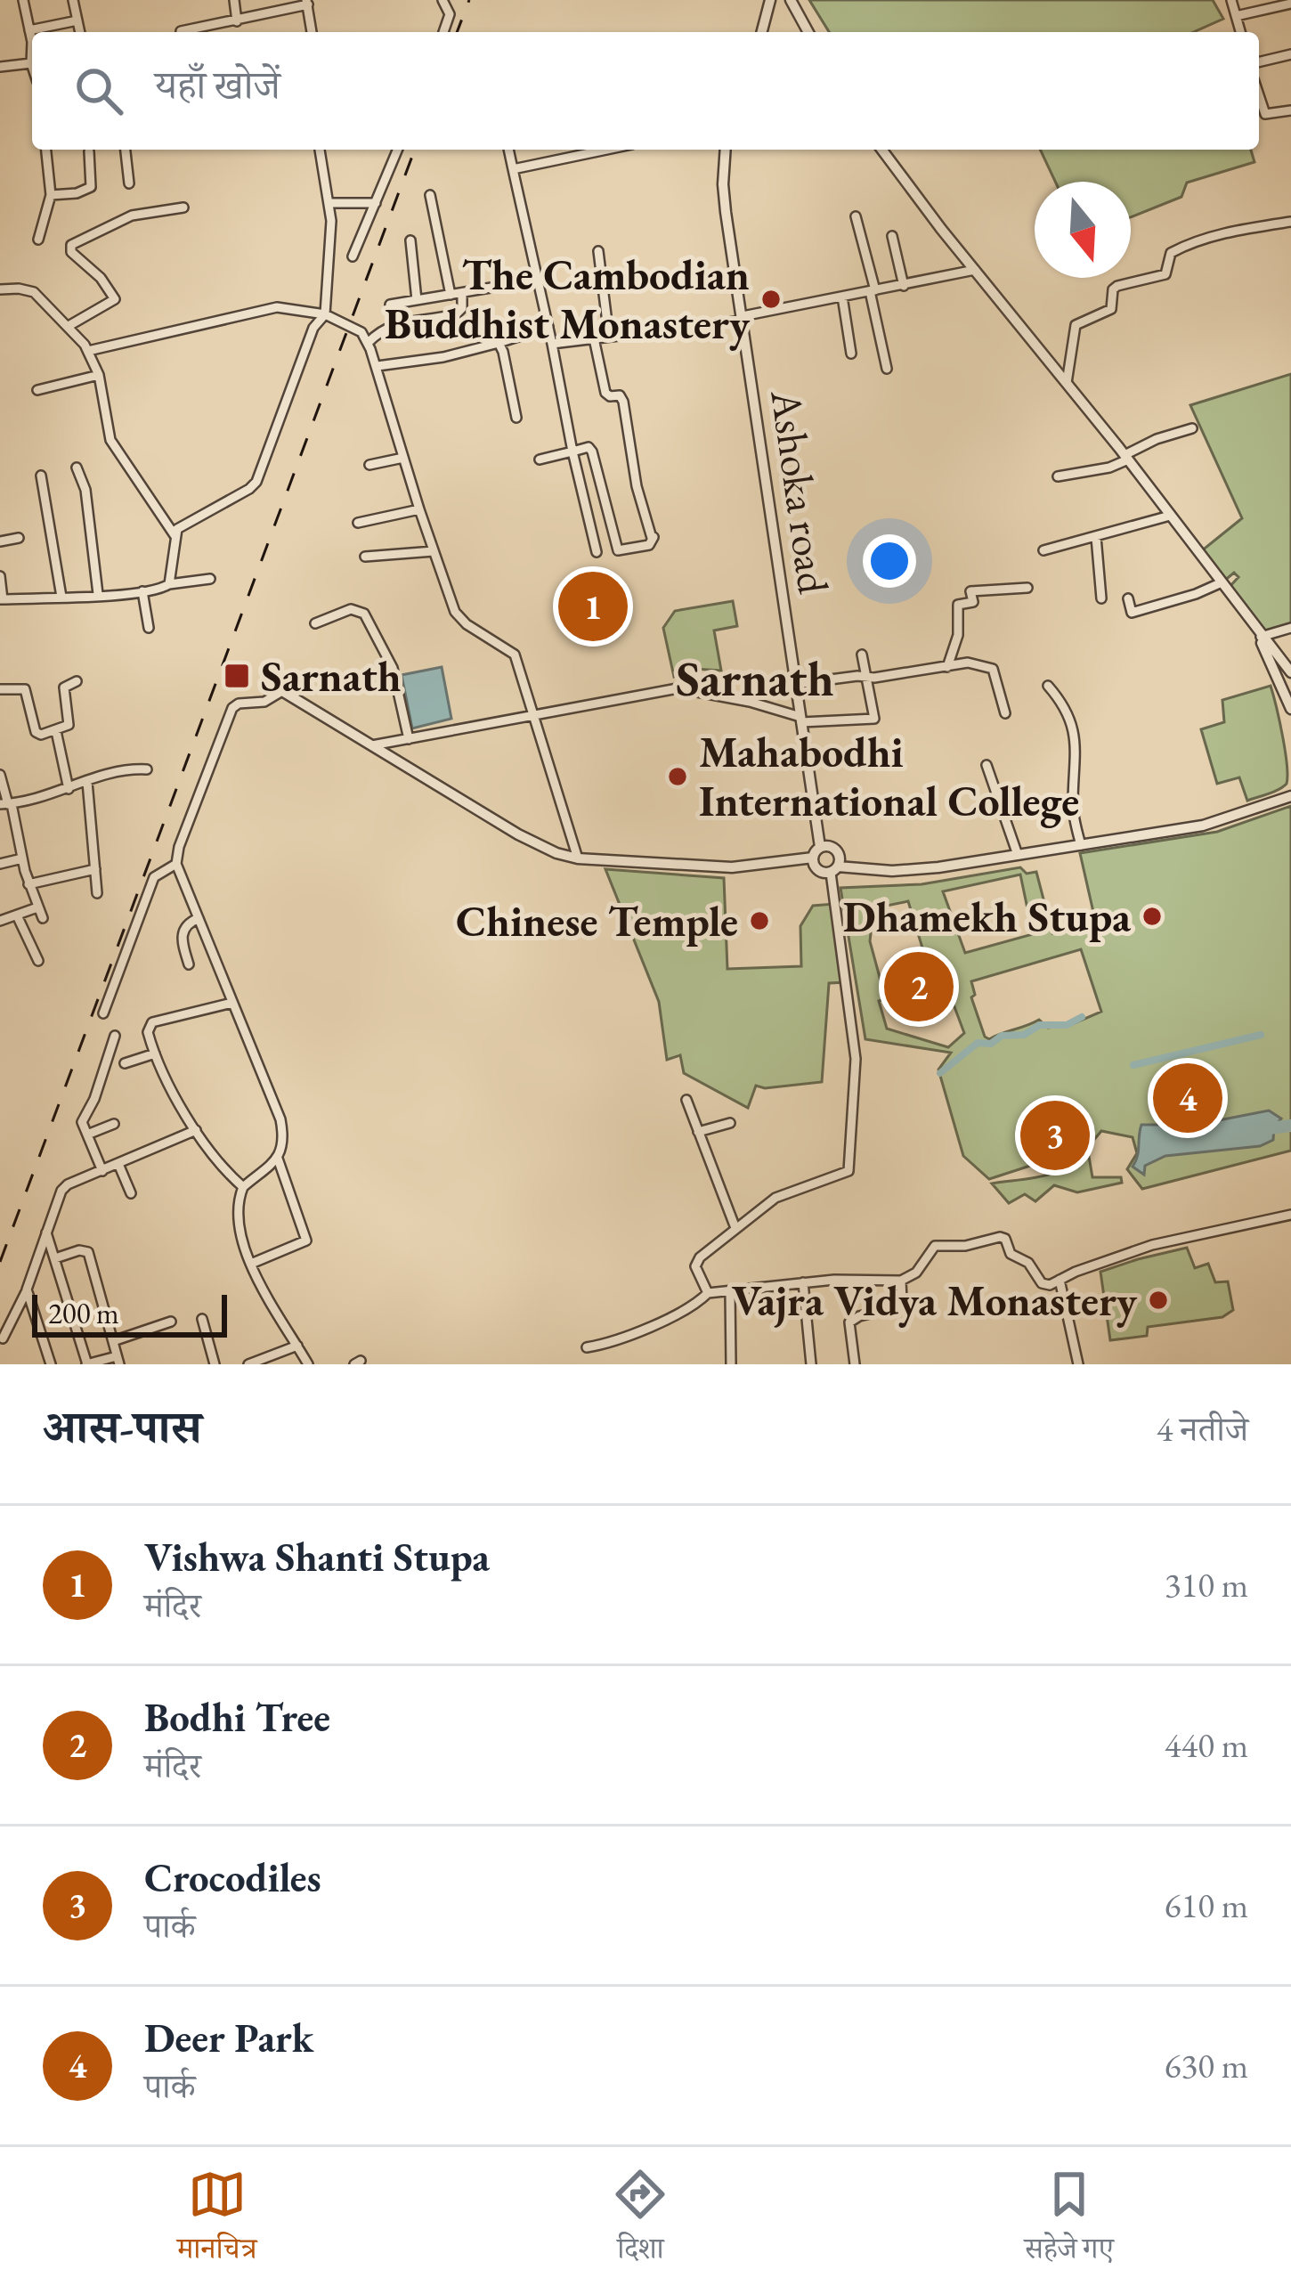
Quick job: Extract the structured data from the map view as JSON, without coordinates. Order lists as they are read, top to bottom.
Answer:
{
  "streets": {
    "street": ["Ashoka road"]
  },
  "districts": ["Sarnath"],
  "places": {
    "other": [
      "The Cambodian Buddhist Monastery",
      "Mahabodhi International College",
      "Dhamekh Stupa",
      "Chinese Temple",
      "Vajra Vidya Monastery"
    ],
    "transit": ["Sarnath"]
  },
  "scale_bar": "200 m",
  "north": "bottom",
  "page": {
    "search": "यहाँ खोजें",
    "pins": [
      "1",
      "2",
      "4",
      "3"
    ],
    "scale": "200 m",
    "heading": ["आस-पास", "4 नतीजे"],
    "list": [
      {
        "mark": "1",
        "name": "Vishwa Shanti Stupa",
        "note": "मंदिर",
        "value": "310 m"
      },
      {
        "mark": "2",
        "name": "Bodhi Tree",
        "note": "मंदिर",
        "value": "440 m"
      },
      {
        "mark": "3",
        "name": "Crocodiles",
        "note": "पार्क",
        "value": "610 m"
      },
      {
        "mark": "4",
        "name": "Deer Park",
        "note": "पार्क",
        "value": "630 m"
      }
    ],
    "nav": ["मानचित्र", "दिशा", "सहेजे गए"]
  }
}
